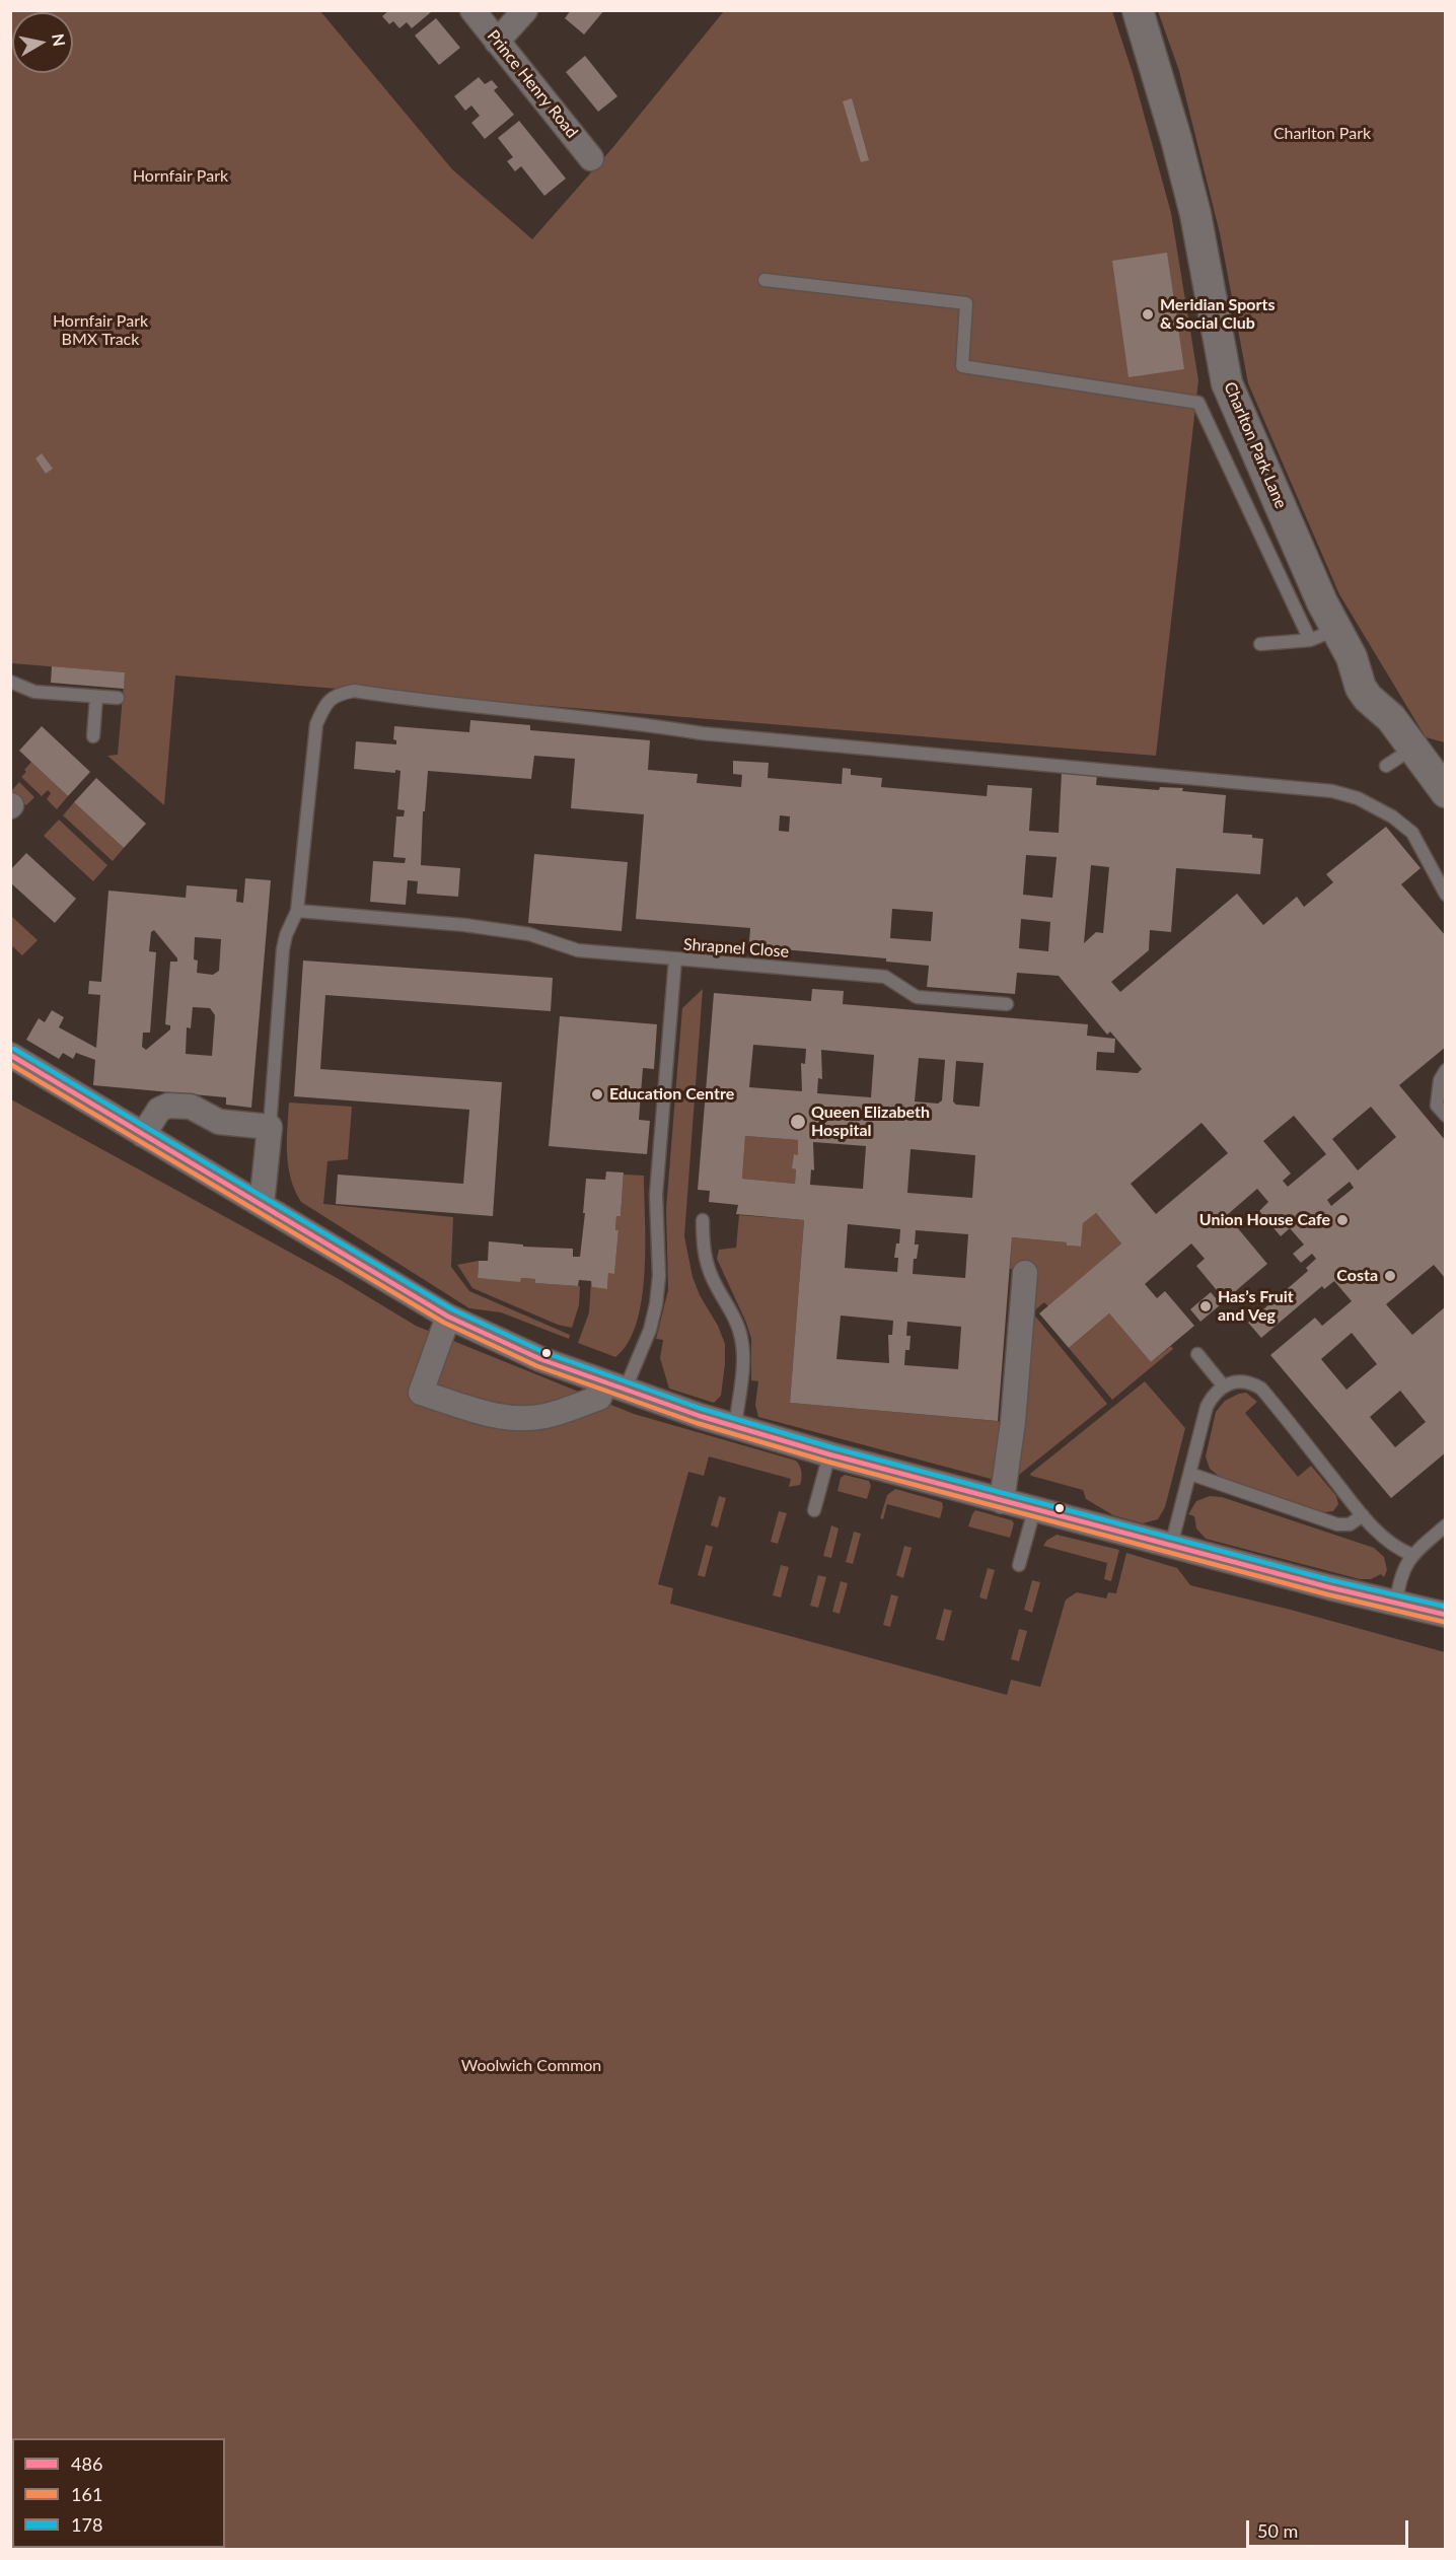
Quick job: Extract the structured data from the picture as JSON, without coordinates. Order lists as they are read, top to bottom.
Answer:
{
  "streets": {
    "street": ["Prince Henry Road", "Charlton Park Lane"],
    "lane": ["Shrapnel Close"]
  },
  "parks": [
    "Charlton Park",
    "Hornfair Park",
    "Hornfair Park BMX Track",
    "Woolwich Common"
  ],
  "places": [
    "Meridian Sports & Social Club",
    "Education Centre",
    "Queen Elizabeth Hospital",
    "Union House Cafe",
    "Costa",
    "Has’s Fruit and Veg"
  ],
  "lines": ["transit line 178", "transit line 486", "transit line 161"],
  "legend": ["486", "161", "178"],
  "scale_bar": "50 m",
  "north": "right"
}
